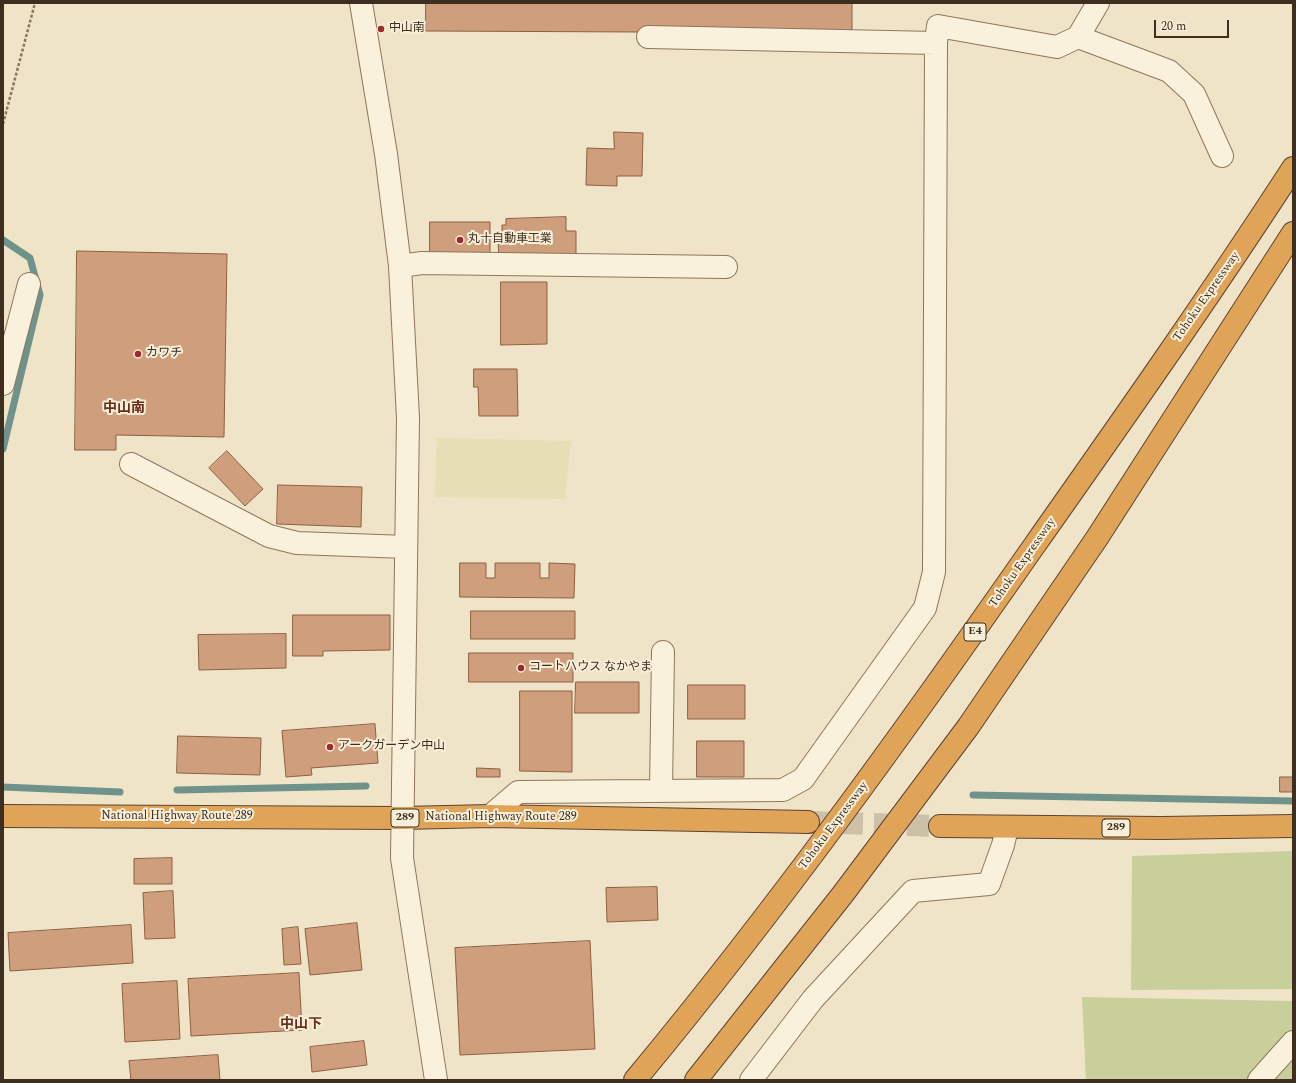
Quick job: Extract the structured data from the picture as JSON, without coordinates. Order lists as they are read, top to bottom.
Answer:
{
  "streets": {
    "highway": [
      "Tohoku Expressway",
      "E4",
      "National Highway Route 289",
      "289"
    ]
  },
  "districts": ["中山南", "中山下"],
  "places": [
    "中山南",
    "丸十自動車工業",
    "カワチ",
    "コートハウス なかやま",
    "アークガーデン中山"
  ],
  "scale_bar": "20 m"
}
